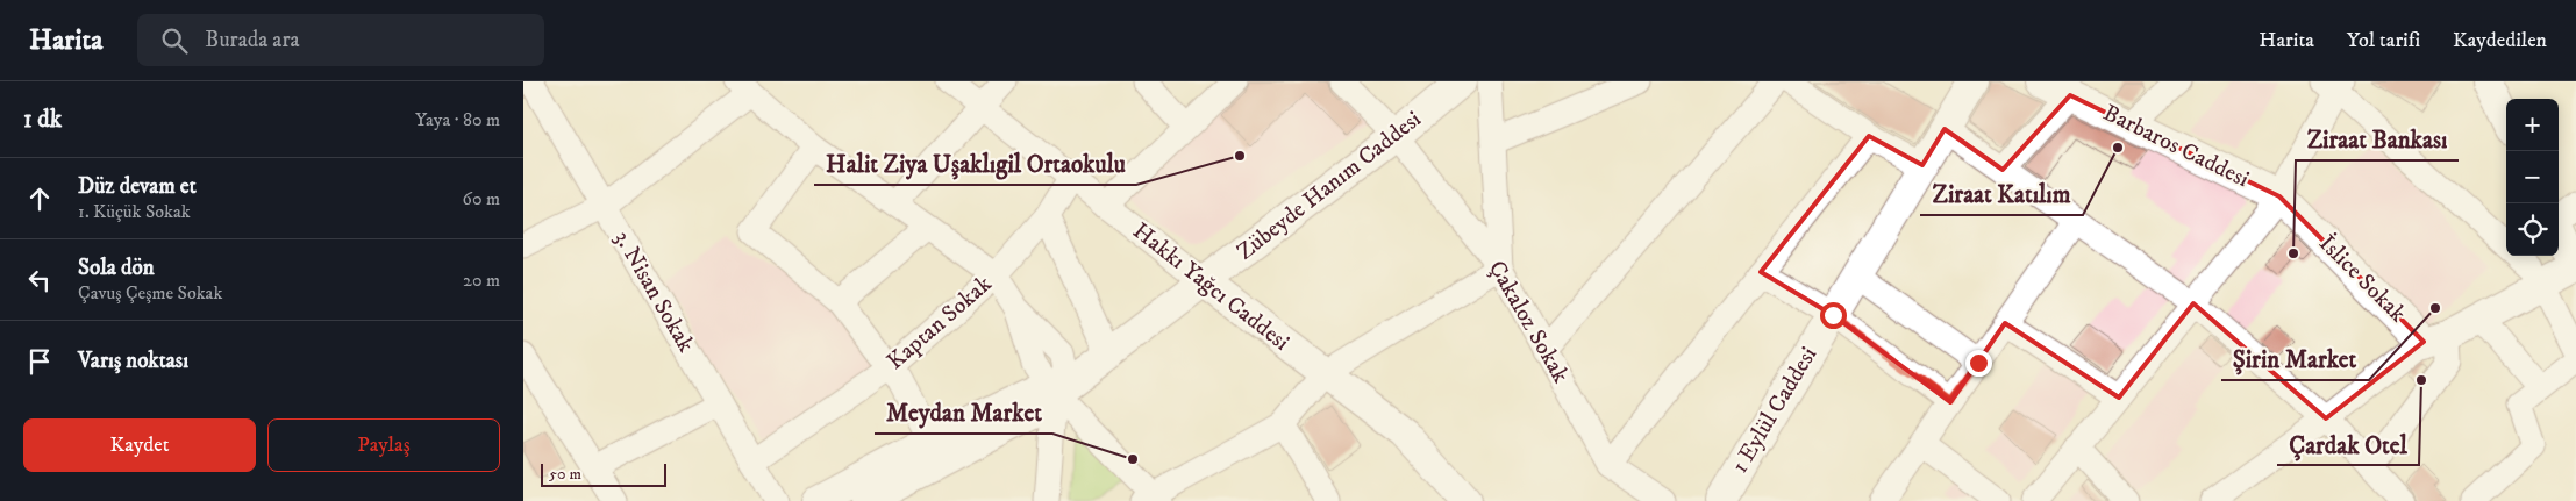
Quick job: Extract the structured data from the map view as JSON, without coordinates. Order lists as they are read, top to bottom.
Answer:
{
  "streets": {
    "main road": [
      "Barbaros Caddesi",
      "Zübeyde Hanım Caddesi",
      "İslice Sokak",
      "Hakkı Yağcı Caddesi",
      "1 Eylül Caddesi"
    ],
    "street": ["3. Nisan Sokak", "Çakaloz Sokak", "Kaptan Sokak"]
  },
  "crossings": [
    ["Barbaros Caddesi", "İslice Sokak"],
    ["Zübeyde Hanım Caddesi", "Hakkı Yağcı Caddesi"],
    ["Zübeyde Hanım Caddesi", "Çakaloz Sokak"],
    ["Hakkı Yağcı Caddesi", "Kaptan Sokak"],
    ["3. Nisan Sokak", "Kaptan Sokak"]
  ],
  "places": [
    "Ziraat Katılım",
    "Halit Ziya Uşaklıgil Ortaokulu",
    "Ziraat Bankası",
    "Şirin Market",
    "Çardak Otel",
    "Meydan Market"
  ],
  "scale_bar": "50 m",
  "page": {
    "header": "Harita",
    "search": "Burada ara",
    "nav": ["Harita", "Yol tarifi", "Kaydedilen"],
    "heading": ["1 dk", "Yaya · 80 m"],
    "map_buttons": ["+", "−"],
    "list": [
      ["Düz devam et", "1. Küçük Sokak", "60 m"],
      ["Sola dön", "Çavuş Çeşme Sokak", "20 m"],
      "Varış noktası"
    ],
    "buttons": ["Kaydet", "Paylaş"],
    "scale": "50 m"
  }
}
